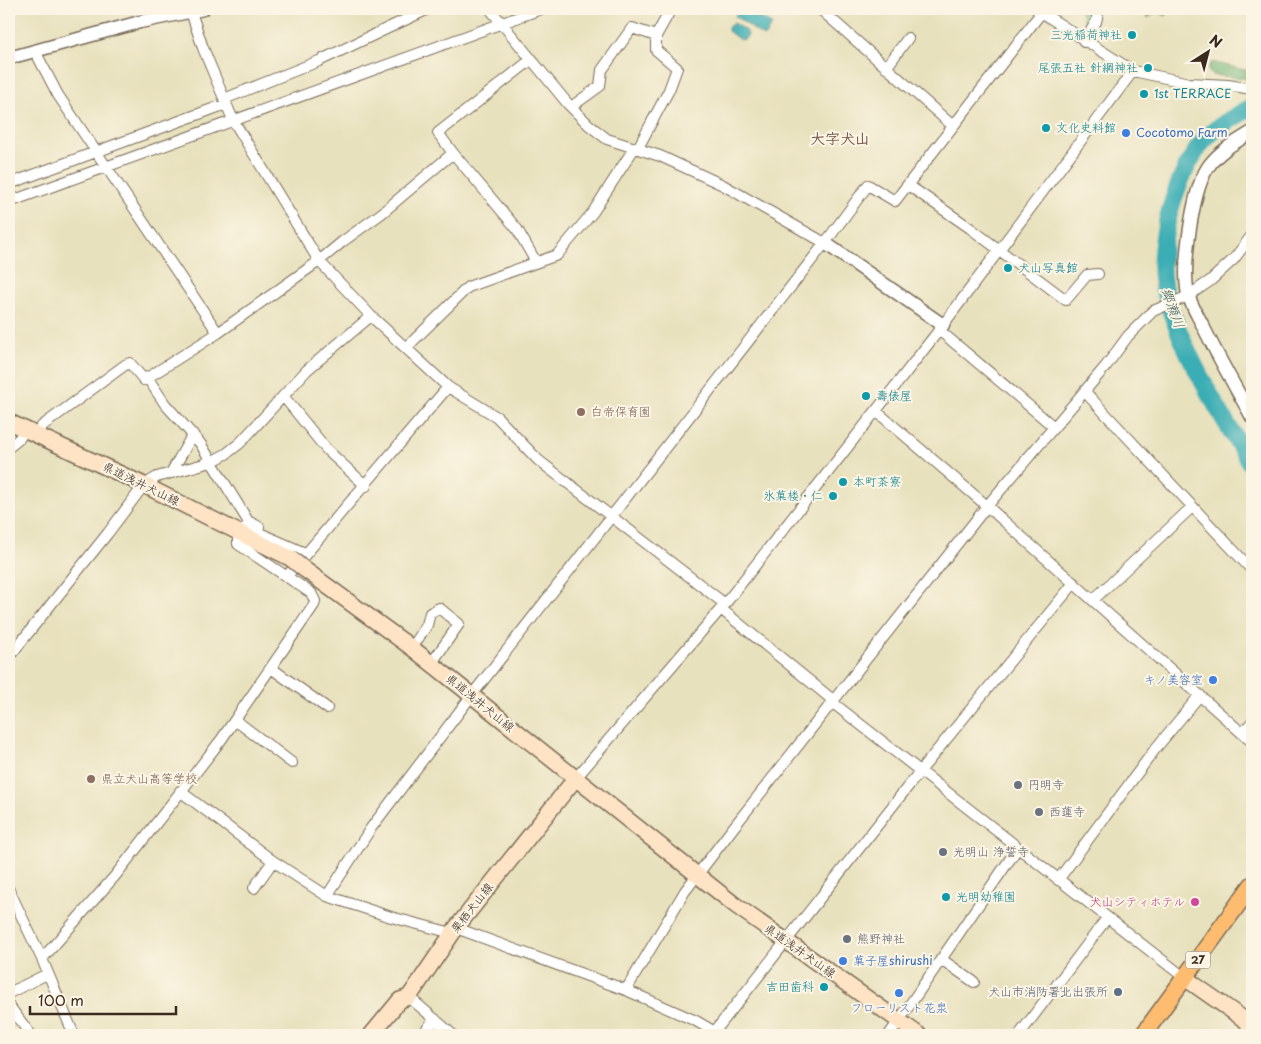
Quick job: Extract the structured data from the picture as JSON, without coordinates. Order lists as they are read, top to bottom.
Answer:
{
  "streets": {
    "main road": ["県道浅井犬山線", "栗栖犬山線", "27"]
  },
  "crossings": [
    ["県道浅井犬山線", "栗栖犬山線"]
  ],
  "districts": ["大字犬山"],
  "water": ["郷瀬川"],
  "places": [
    "三光稲荷神社",
    "尾張五社 針綱神社",
    "1st TERRACE",
    "文化史料館",
    "Cocotomo Farm",
    "犬山写真館",
    "壽俵屋",
    "白帝保育園",
    "本町茶寮",
    "氷菓楼・仁",
    "キノ美容室",
    "県立犬山高等学校",
    "円明寺",
    "西蓮寺",
    "光明山 浄誓寺",
    "光明幼稚園",
    "犬山シティホテル",
    "熊野神社",
    "菓子屋shirushi",
    "吉田歯科",
    "犬山市消防署北出張所",
    "フローリスト花泉"
  ],
  "scale_bar": "100 m",
  "north": "top right"
}
